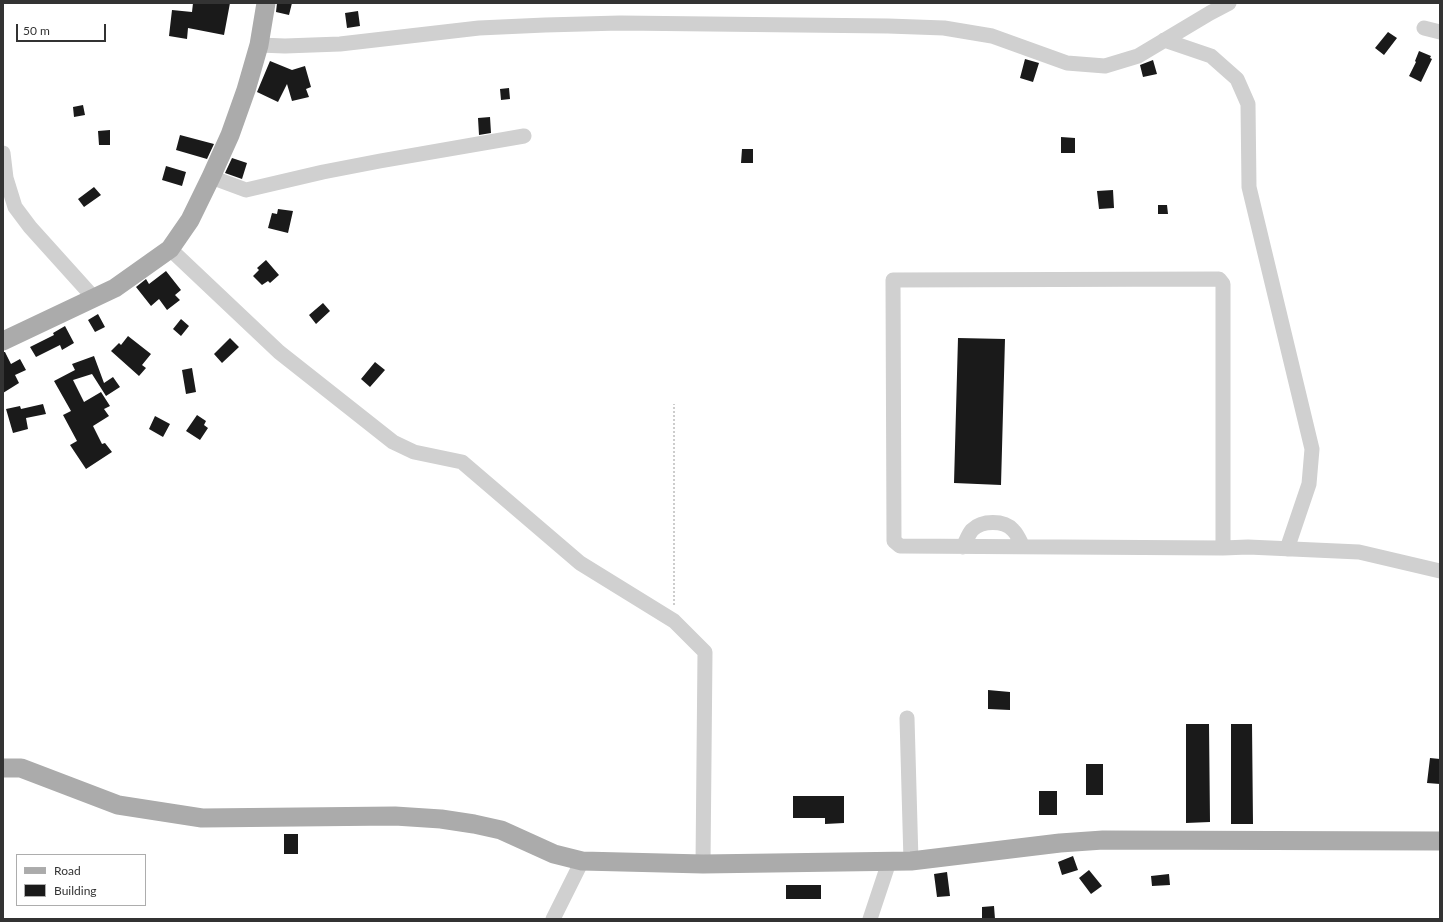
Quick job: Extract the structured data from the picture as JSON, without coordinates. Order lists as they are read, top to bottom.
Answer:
{
  "legend": ["Road", "Building"],
  "scale_bar": "50 m"
}
